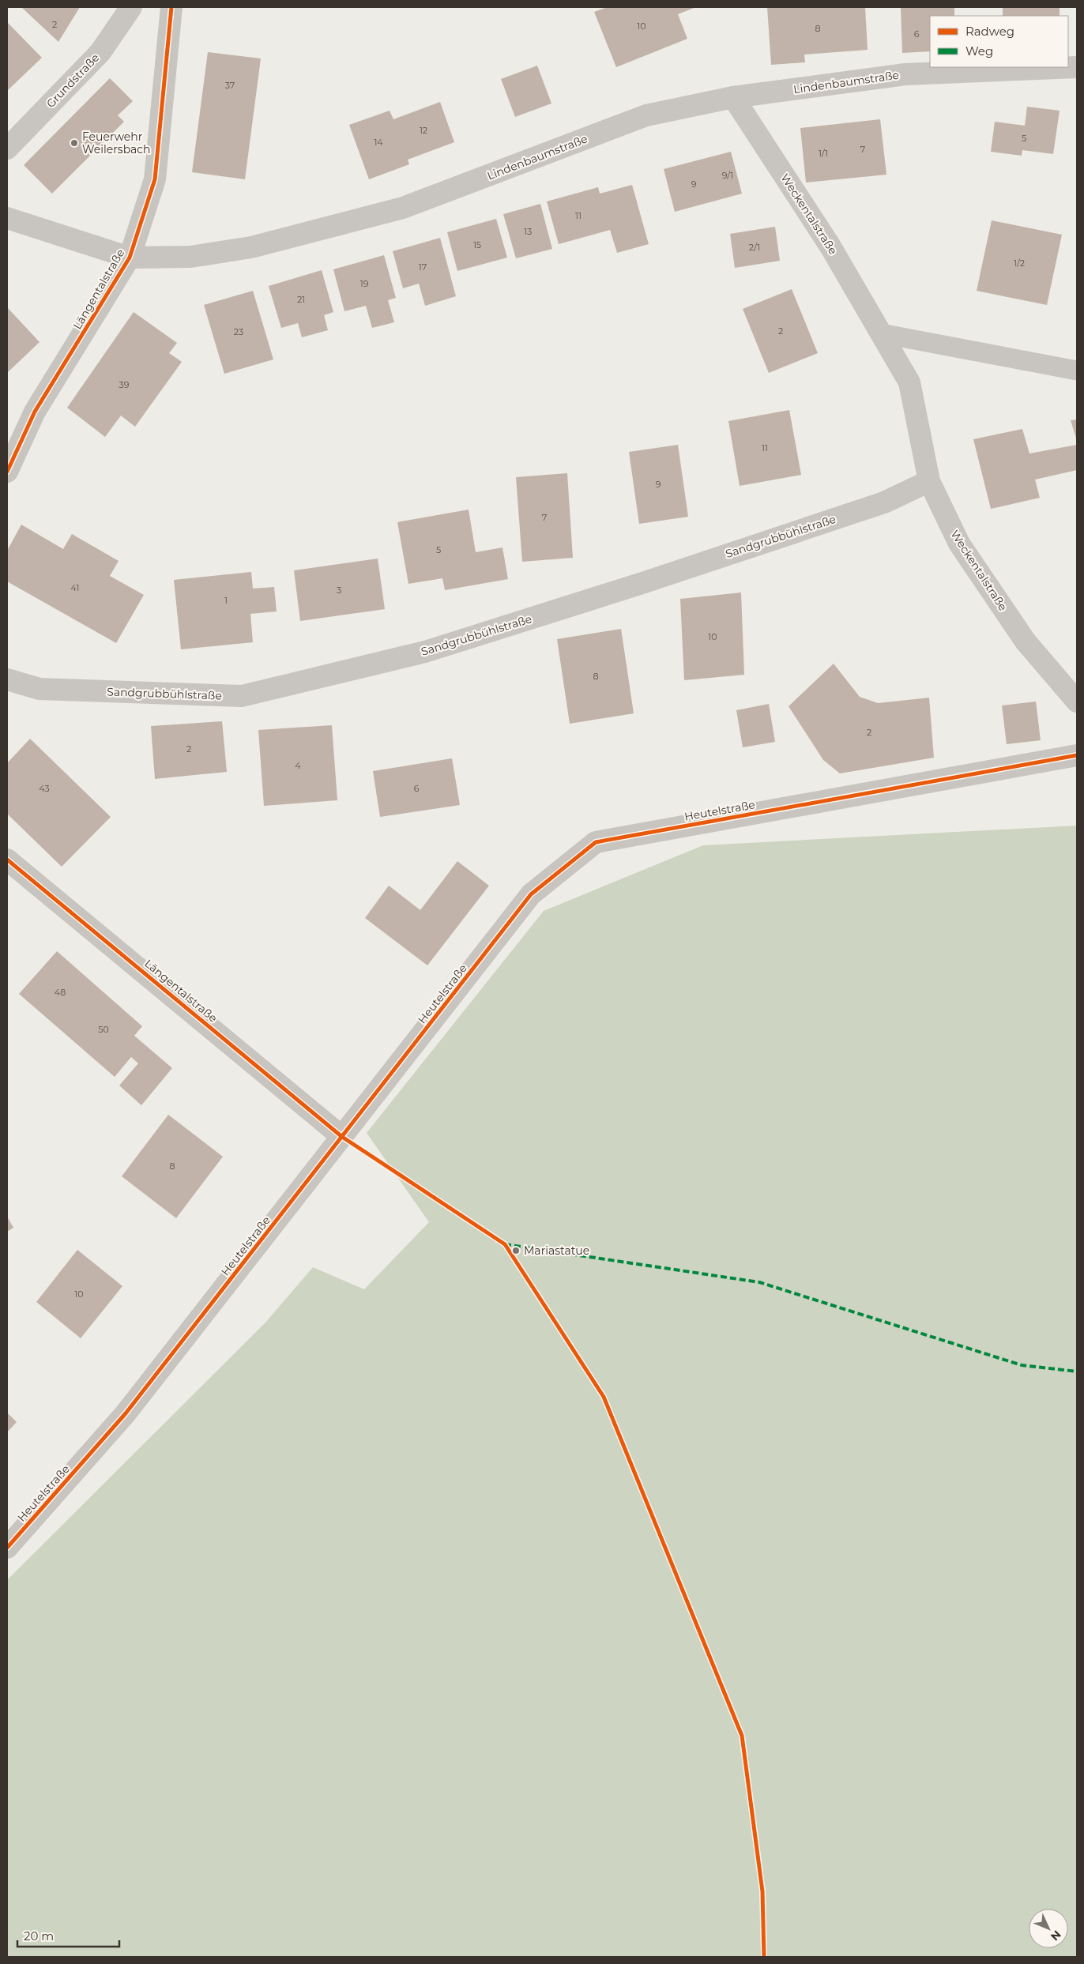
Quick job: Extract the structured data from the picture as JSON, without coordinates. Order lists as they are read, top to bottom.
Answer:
{
  "streets": {
    "street": [
      "Grundstraße",
      "Lindenbaumstraße",
      "Weckentalstraße",
      "Längentalstraße",
      "Sandgrubbühlstraße",
      "Heutelstraße"
    ]
  },
  "crossings": [
    ["Lindenbaumstraße", "Weckentalstraße"],
    ["Lindenbaumstraße", "Längentalstraße"],
    ["Weckentalstraße", "Sandgrubbühlstraße"],
    ["Längentalstraße", "Heutelstraße"]
  ],
  "places": ["Feuerwehr Weilersbach", "Mariastatue"],
  "house_numbers": [
    "2",
    "10",
    "8",
    "6",
    "37",
    "12",
    "5",
    "14",
    "7",
    "1/1",
    "9/1",
    "9",
    "11",
    "13",
    "15",
    "2/1",
    "1/2",
    "17",
    "19",
    "21",
    "2",
    "23",
    "39",
    "11",
    "9",
    "7",
    "5",
    "41",
    "3",
    "1",
    "10",
    "8",
    "2",
    "2",
    "4",
    "43",
    "6",
    "48",
    "50",
    "8",
    "10"
  ],
  "legend": ["Radweg", "Weg"],
  "scale_bar": "20 m",
  "north": "bottom right"
}
